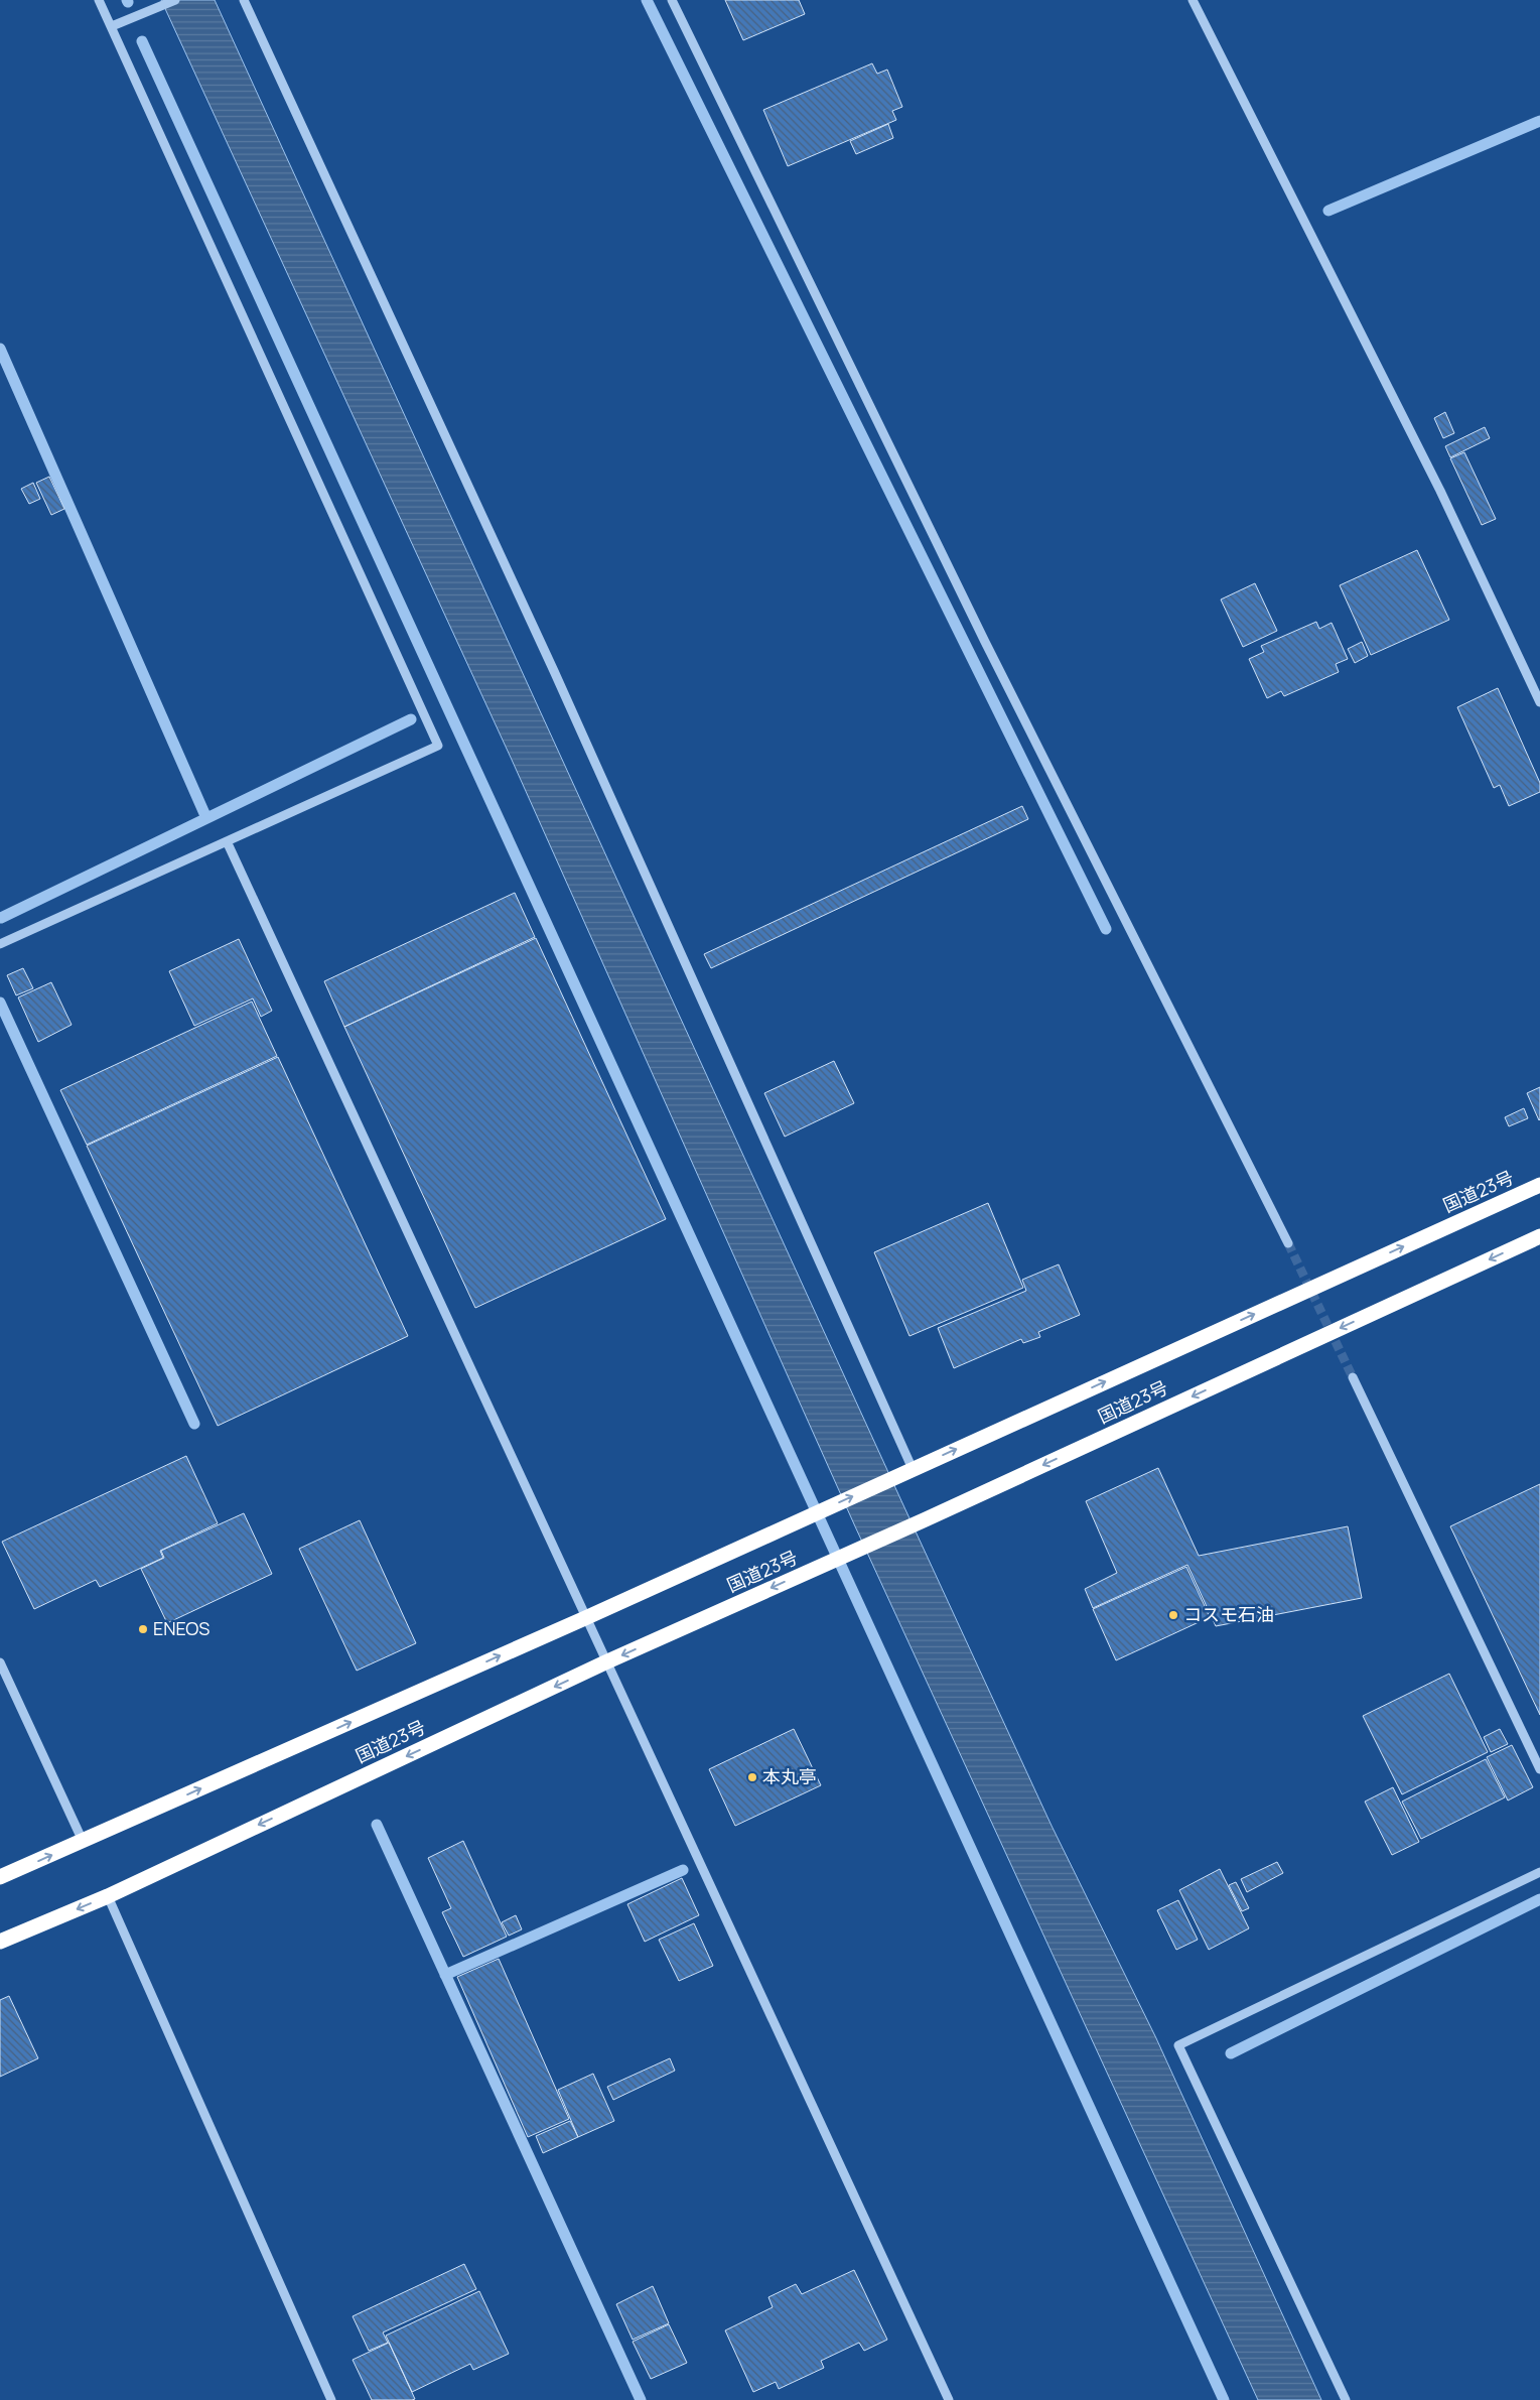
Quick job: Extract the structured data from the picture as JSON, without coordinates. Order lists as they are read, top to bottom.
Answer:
{
  "streets": {
    "highway": ["国道23号"]
  },
  "places": ["コスモ石油", "ENEOS", "本丸亭"]
}
